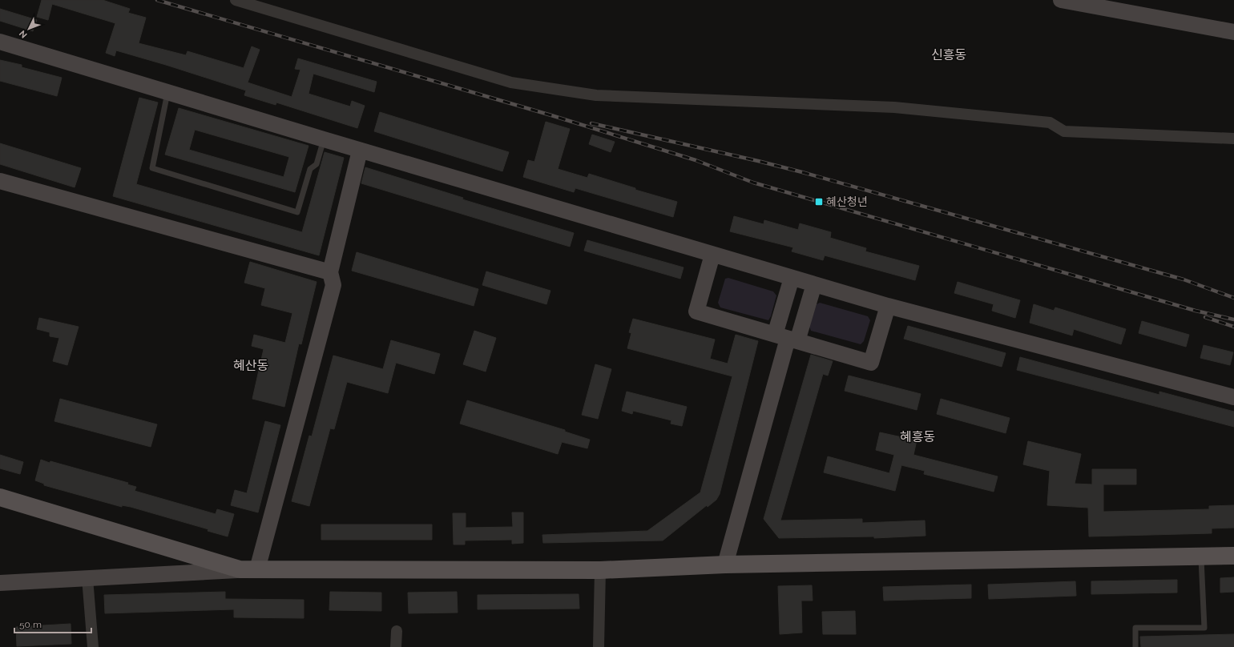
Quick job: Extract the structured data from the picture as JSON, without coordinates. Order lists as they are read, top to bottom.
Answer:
{
  "districts": ["신흥동", "혜산동", "혜흥동"],
  "places": {
    "transit": ["혜산청년"]
  },
  "scale_bar": "50 m",
  "north": "bottom left"
}
